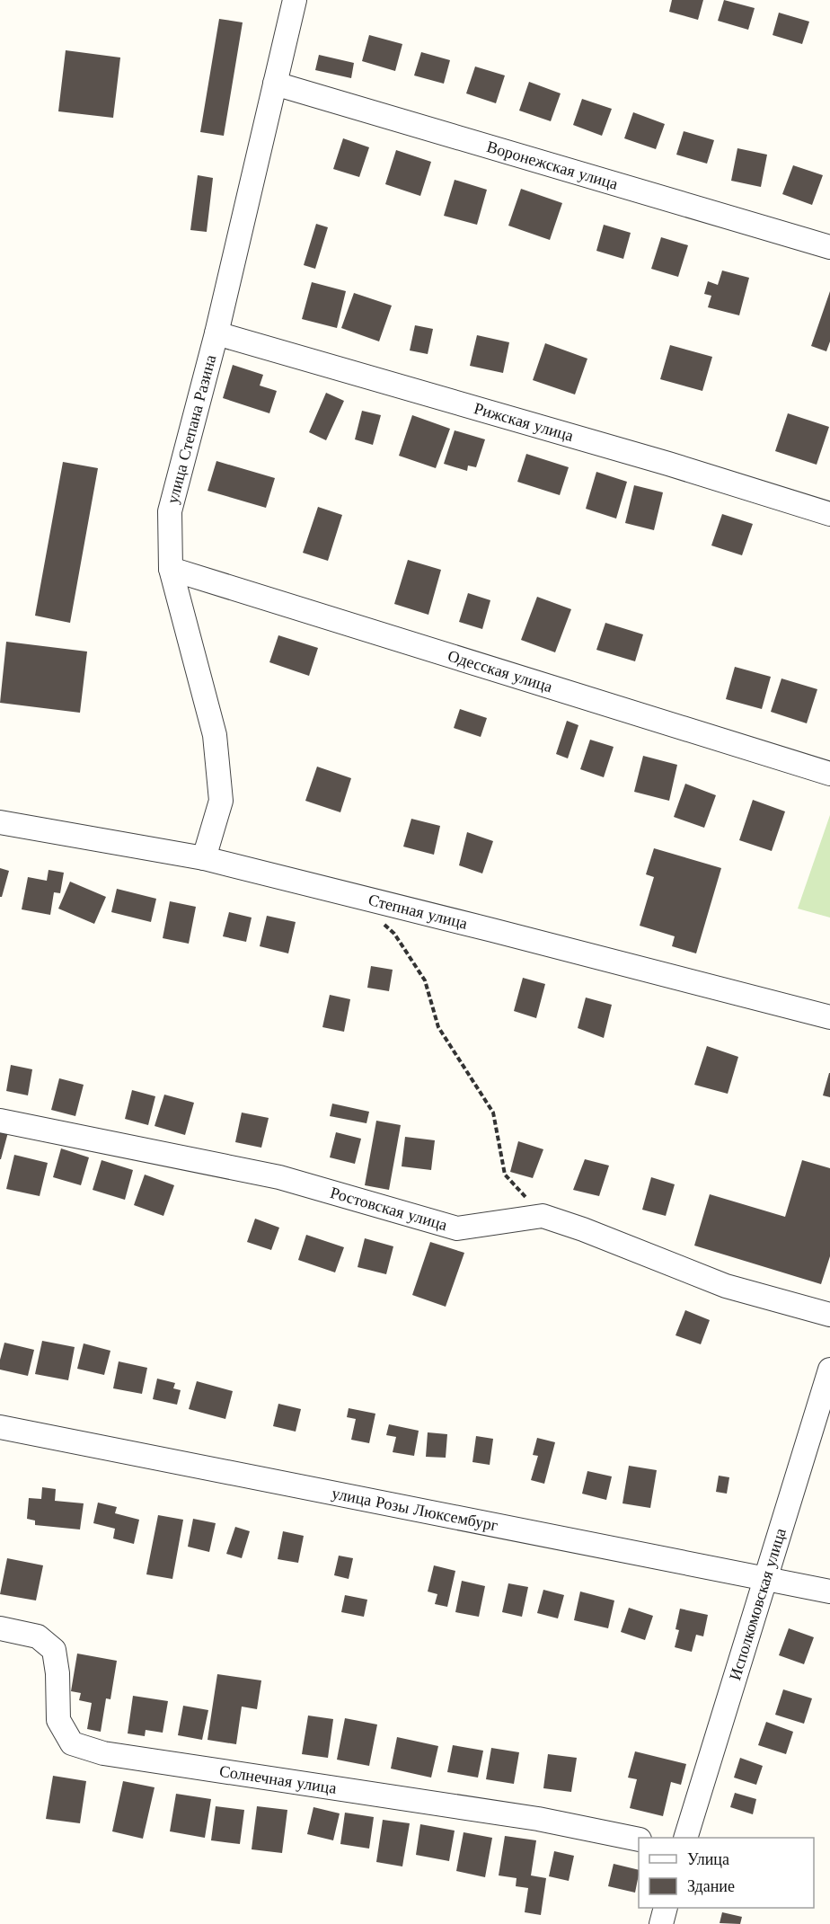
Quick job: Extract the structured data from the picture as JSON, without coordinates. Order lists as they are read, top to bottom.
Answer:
{
  "streets": {
    "street": [
      "Воронежская улица",
      "Рижская улица",
      "улица Степана Разина",
      "Одесская улица",
      "Степная улица",
      "Ростовская улица",
      "улица Розы Люксембург",
      "Исполкомовская улица",
      "Солнечная улица"
    ]
  },
  "crossings": [
    ["Воронежская улица", "улица Степана Разина"],
    ["Рижская улица", "улица Степана Разина"],
    ["улица Степана Разина", "Одесская улица"],
    ["улица Степана Разина", "Степная улица"],
    ["улица Розы Люксембург", "Исполкомовская улица"]
  ],
  "legend": ["Улица", "Здание"]
}
